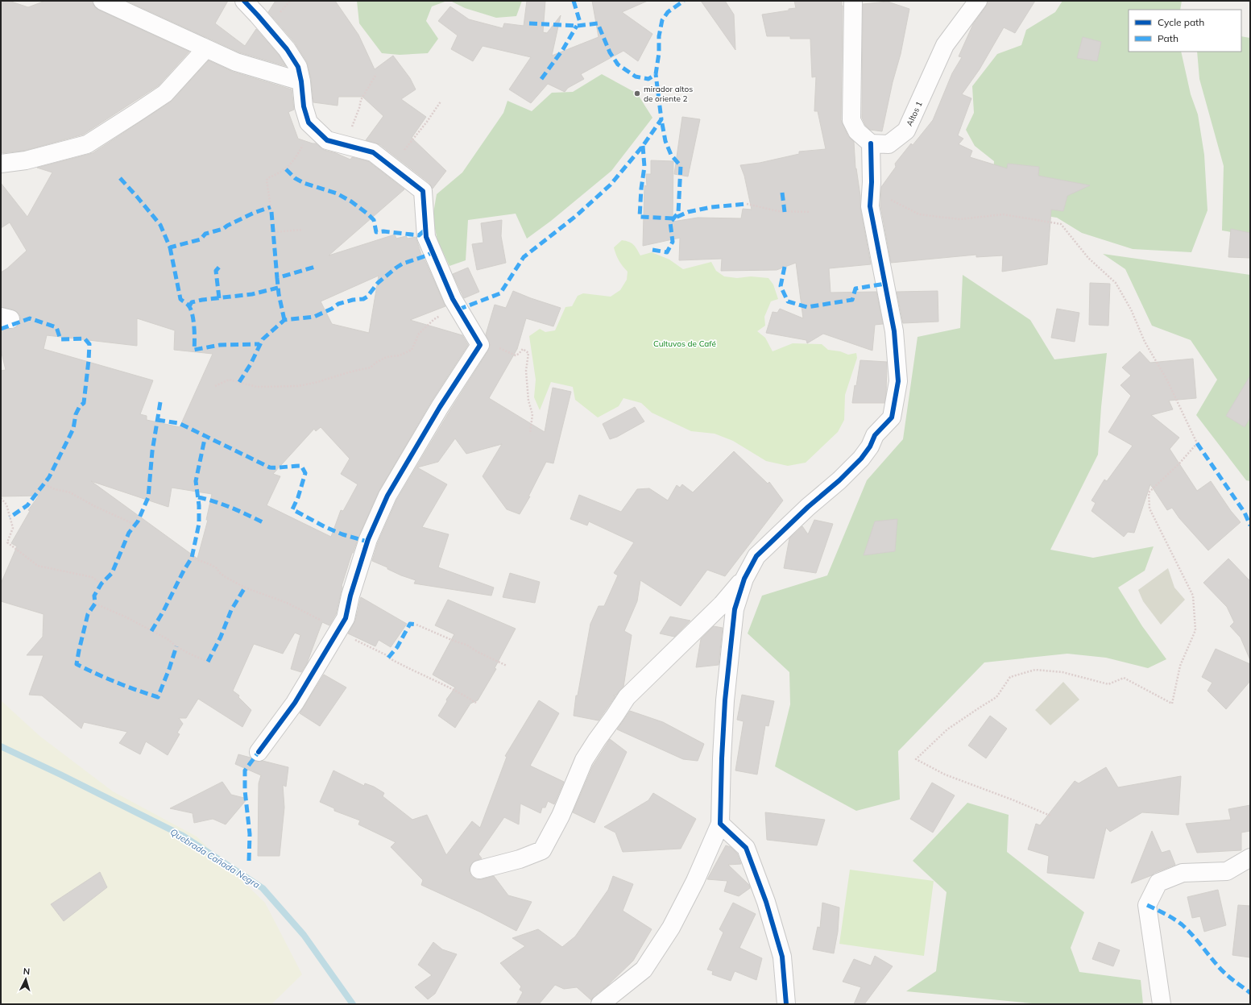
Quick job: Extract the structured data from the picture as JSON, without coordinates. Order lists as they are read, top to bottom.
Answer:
{
  "streets": {
    "street": ["Altos 1"]
  },
  "water": ["Quebrada Cañada Negra"],
  "parks": ["Cultuvos de Café"],
  "places": ["mirador altos de oriente 2"],
  "legend": ["Cycle path", "Path"],
  "north": "top"
}
